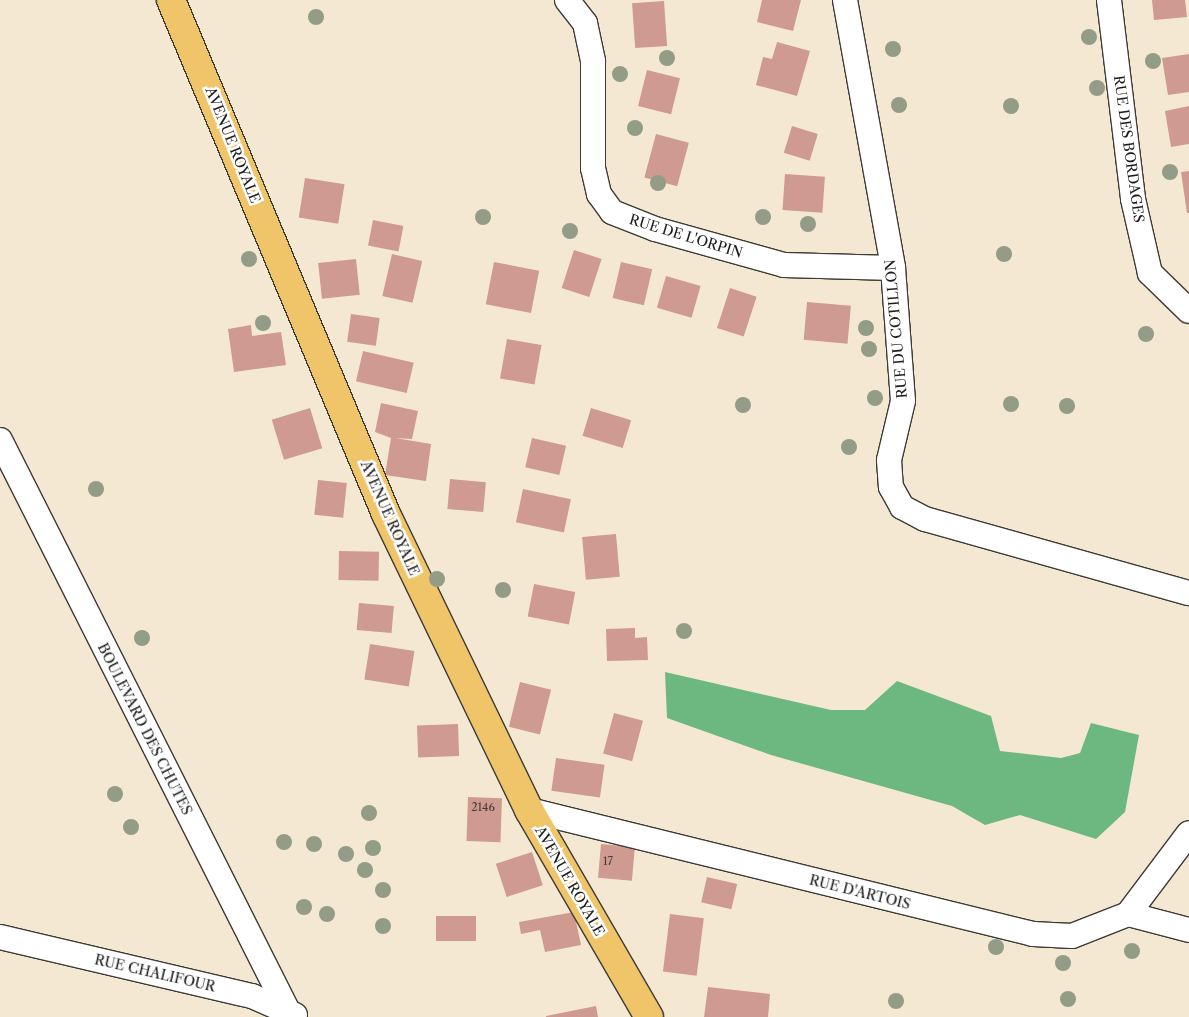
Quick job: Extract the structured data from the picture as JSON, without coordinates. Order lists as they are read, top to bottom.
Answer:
{
  "streets": {
    "main road": ["AVENUE ROYALE"],
    "street": [
      "RUE DES BORDAGES",
      "RUE DE L'ORPIN",
      "RUE DU COTILLON",
      "BOULEVARD DES CHUTES",
      "RUE D'ARTOIS",
      "RUE CHALIFOUR"
    ]
  },
  "crossings": [
    ["AVENUE ROYALE", "RUE D'ARTOIS"],
    ["RUE DE L'ORPIN", "RUE DU COTILLON"],
    ["BOULEVARD DES CHUTES", "RUE CHALIFOUR"]
  ],
  "house_numbers": ["2146", "17"]
}
